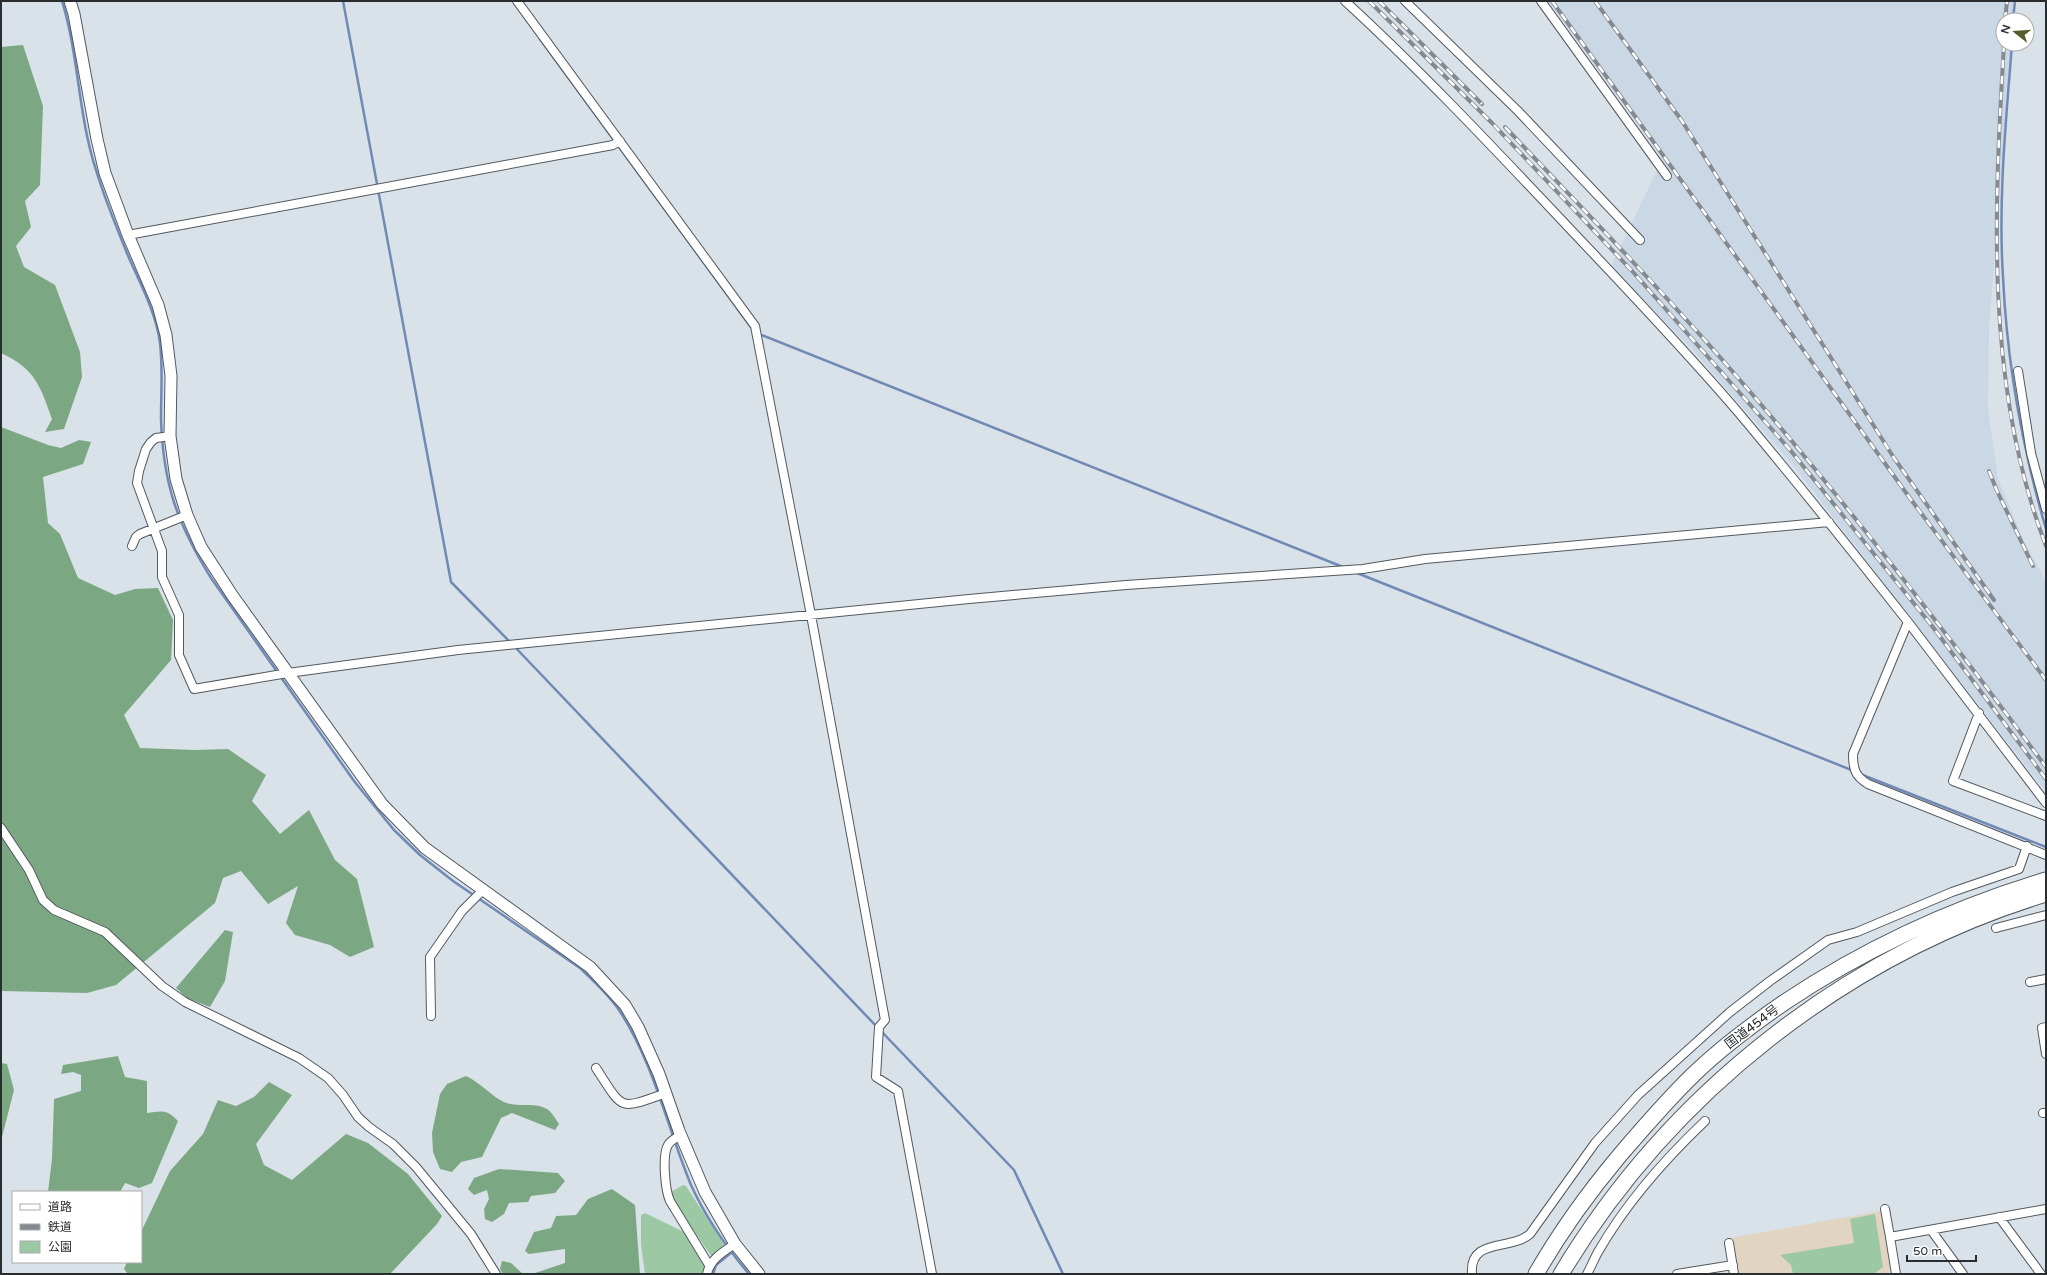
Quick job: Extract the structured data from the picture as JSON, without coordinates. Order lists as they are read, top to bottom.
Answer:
{
  "streets": {
    "highway": ["国道454号"]
  },
  "legend": ["道路", "鉄道", "公園"],
  "scale_bar": "50 m",
  "north": "left"
}
